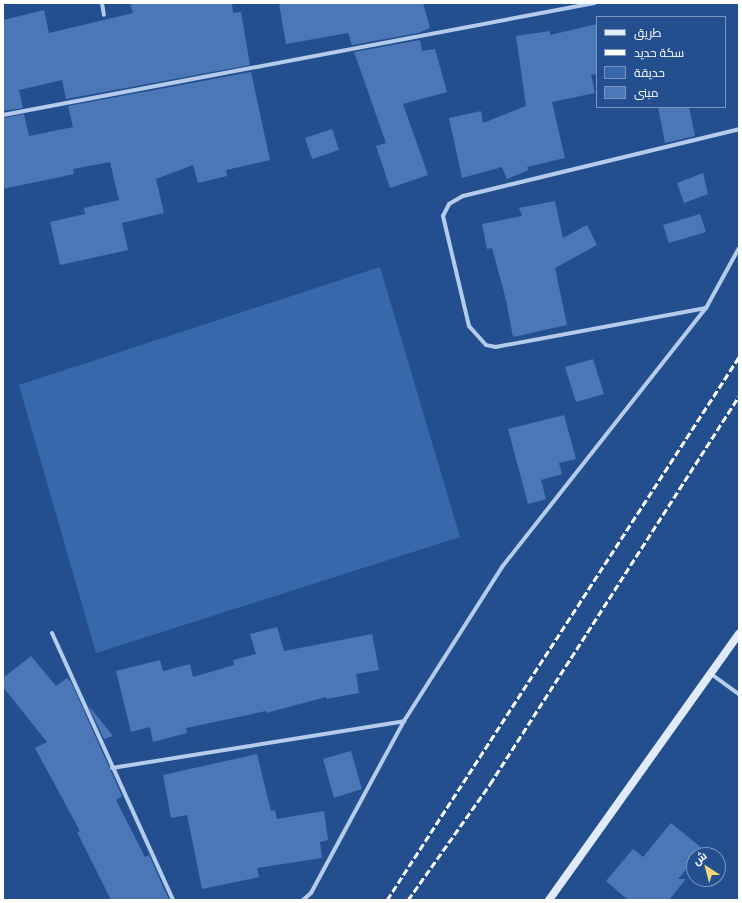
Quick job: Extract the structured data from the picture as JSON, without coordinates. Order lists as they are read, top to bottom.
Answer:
{
  "legend": [
    "طريق",
    "سكة حديد",
    "حديقة",
    "مبنى"
  ],
  "north": "top left"
}
